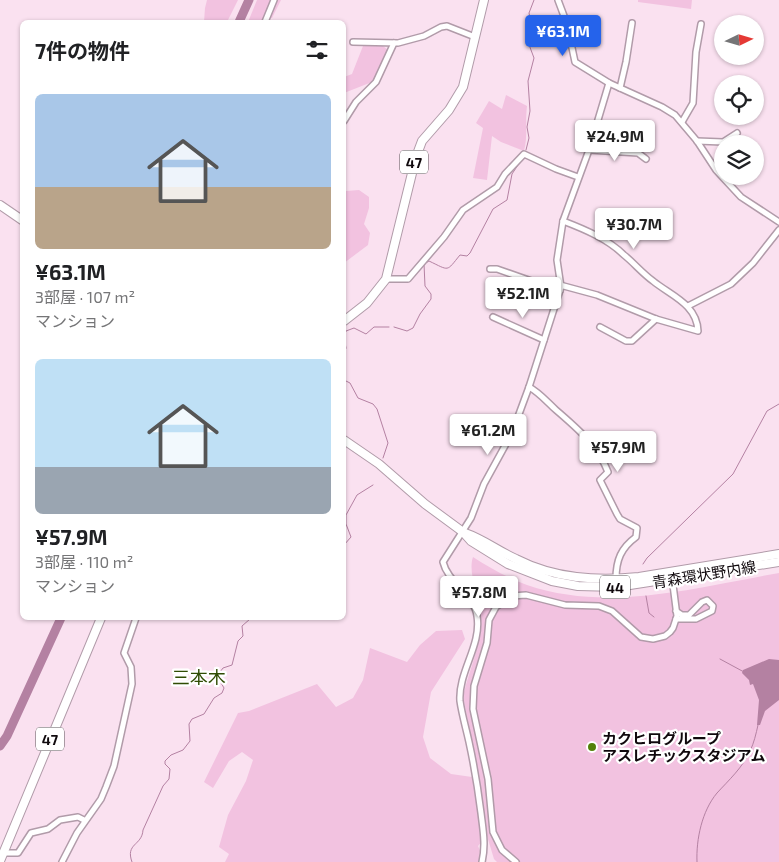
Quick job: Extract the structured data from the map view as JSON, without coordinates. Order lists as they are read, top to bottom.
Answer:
{
  "streets": {
    "main road": ["47", "青森環状野内線", "44"]
  },
  "districts": ["三本木"],
  "places": ["カクヒログループ アスレチックスタジアム"],
  "north": "right",
  "page": {
    "price": [
      "¥63.1M",
      "¥24.9M",
      "¥30.7M",
      "¥52.1M",
      "¥61.2M",
      "¥57.9M",
      "¥57.8M"
    ],
    "heading": "7件の物件",
    "list": [
      {
        "name": "¥63.1M",
        "note": "3部屋 · 107 m² · マンション"
      },
      {
        "name": "¥57.9M",
        "note": "3部屋 · 110 m² · マンション"
      }
    ]
  }
}
